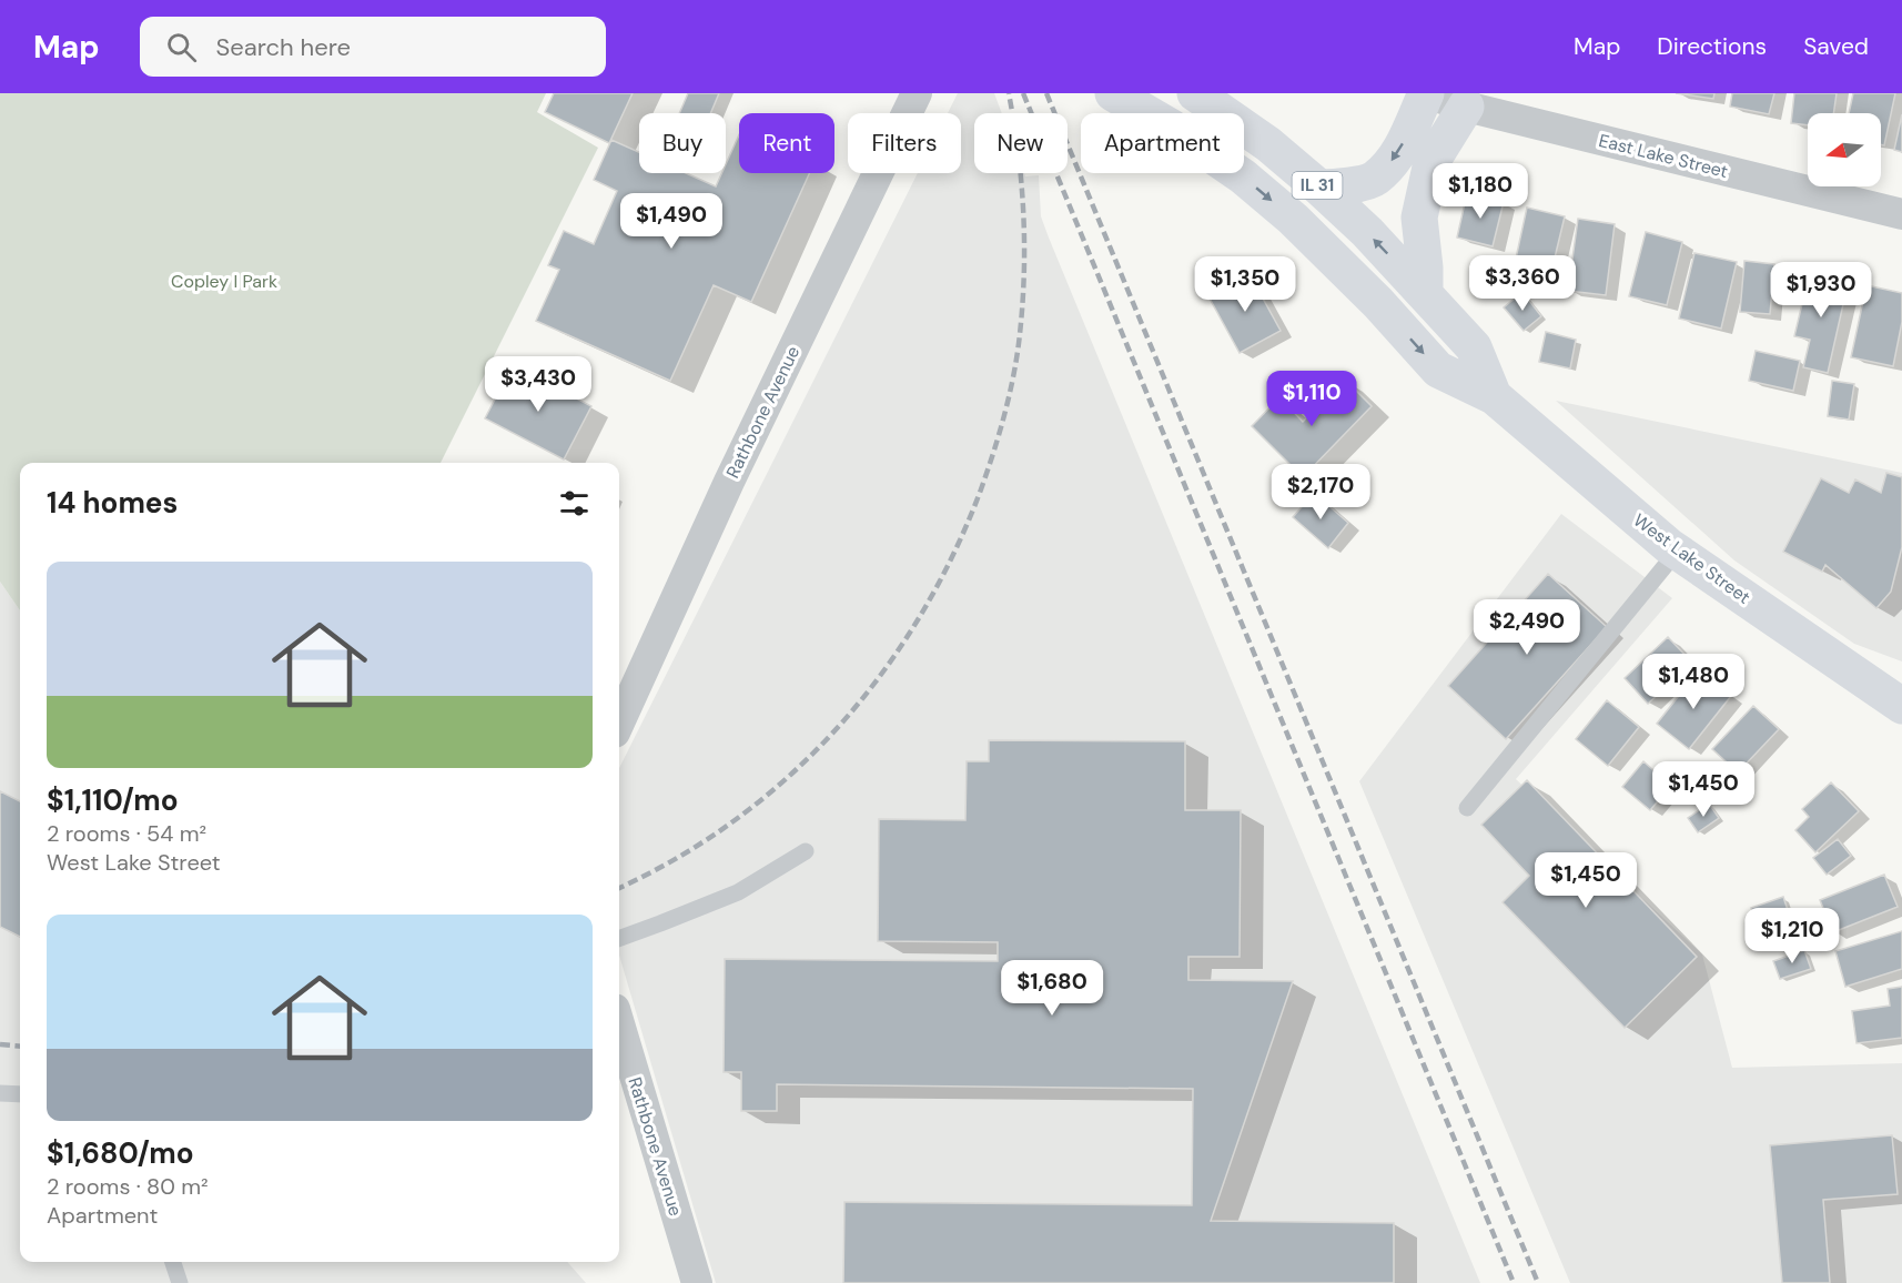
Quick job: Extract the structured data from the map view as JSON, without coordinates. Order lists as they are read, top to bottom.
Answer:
{
  "streets": {
    "main road": ["IL 31", "West Lake Street"],
    "street": ["East Lake Street", "Rathbone Avenue"]
  },
  "parks": ["Copley I Park"],
  "north": "left",
  "page": {
    "header": "Map",
    "search": "Search here",
    "nav": ["Map", "Directions", "Saved"],
    "chip": [
      "Buy",
      "Rent",
      "Filters",
      "New",
      "Apartment"
    ],
    "price": [
      "$1,180",
      "$1,490",
      "$3,360",
      "$1,350",
      "$1,930",
      "$3,430",
      "$1,110",
      "$2,170",
      "$2,490",
      "$1,480",
      "$1,450",
      "$1,450",
      "$1,210",
      "$1,680"
    ],
    "heading": "14 homes",
    "list": [
      {
        "name": "$1,110/mo",
        "note": "2 rooms · 54 m² · West Lake Street"
      },
      {
        "name": "$1,680/mo",
        "note": "2 rooms · 80 m² · Apartment"
      }
    ]
  }
}
